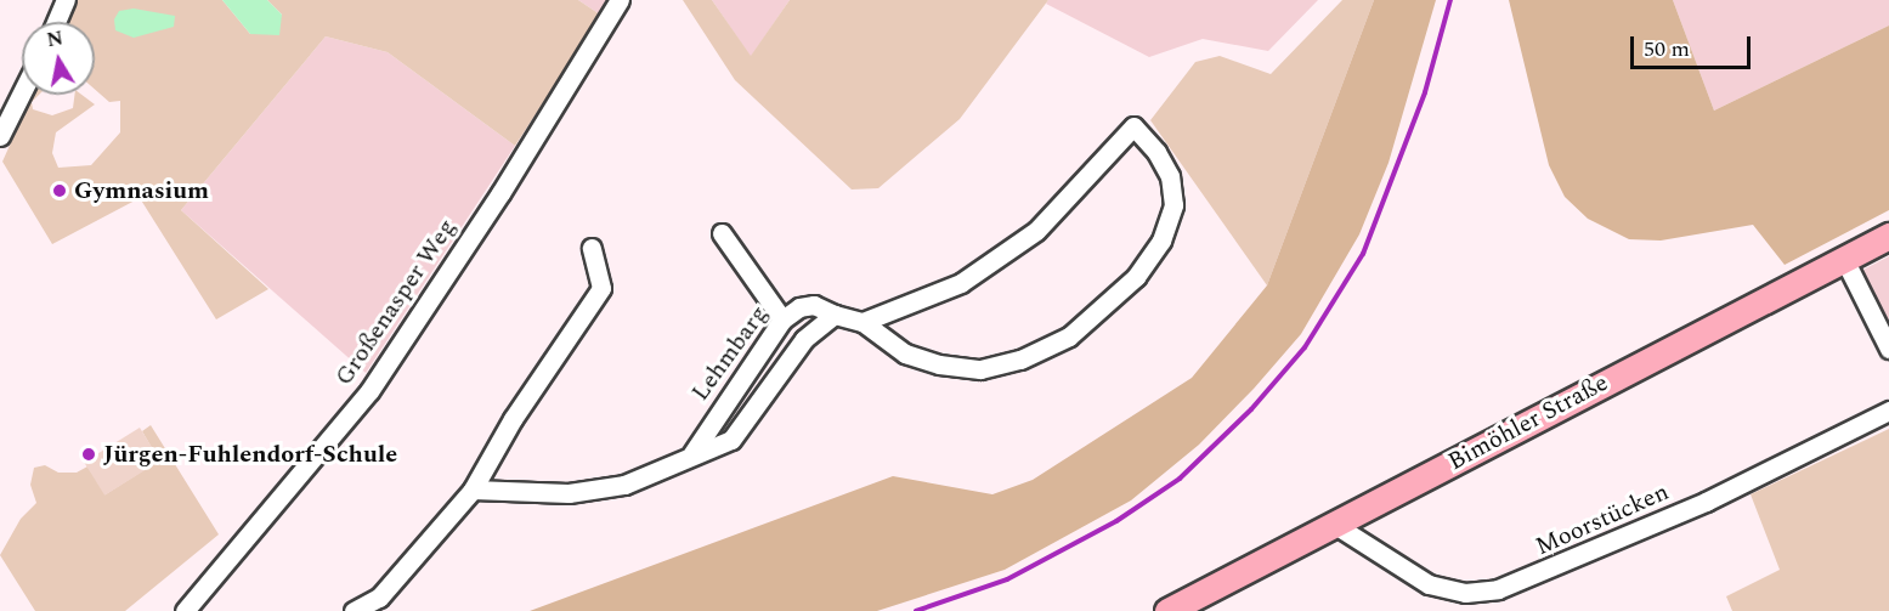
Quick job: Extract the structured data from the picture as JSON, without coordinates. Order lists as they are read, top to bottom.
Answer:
{
  "streets": {
    "street": [
      "Großenasper Weg",
      "Lehmbarg",
      "Bimöhler Straße",
      "Moorstücken"
    ]
  },
  "crossings": [
    ["Bimöhler Straße", "Moorstücken"]
  ],
  "places": ["Gymnasium", "Jürgen-Fuhlendorf-Schule"],
  "scale_bar": "50 m",
  "north": "top"
}
